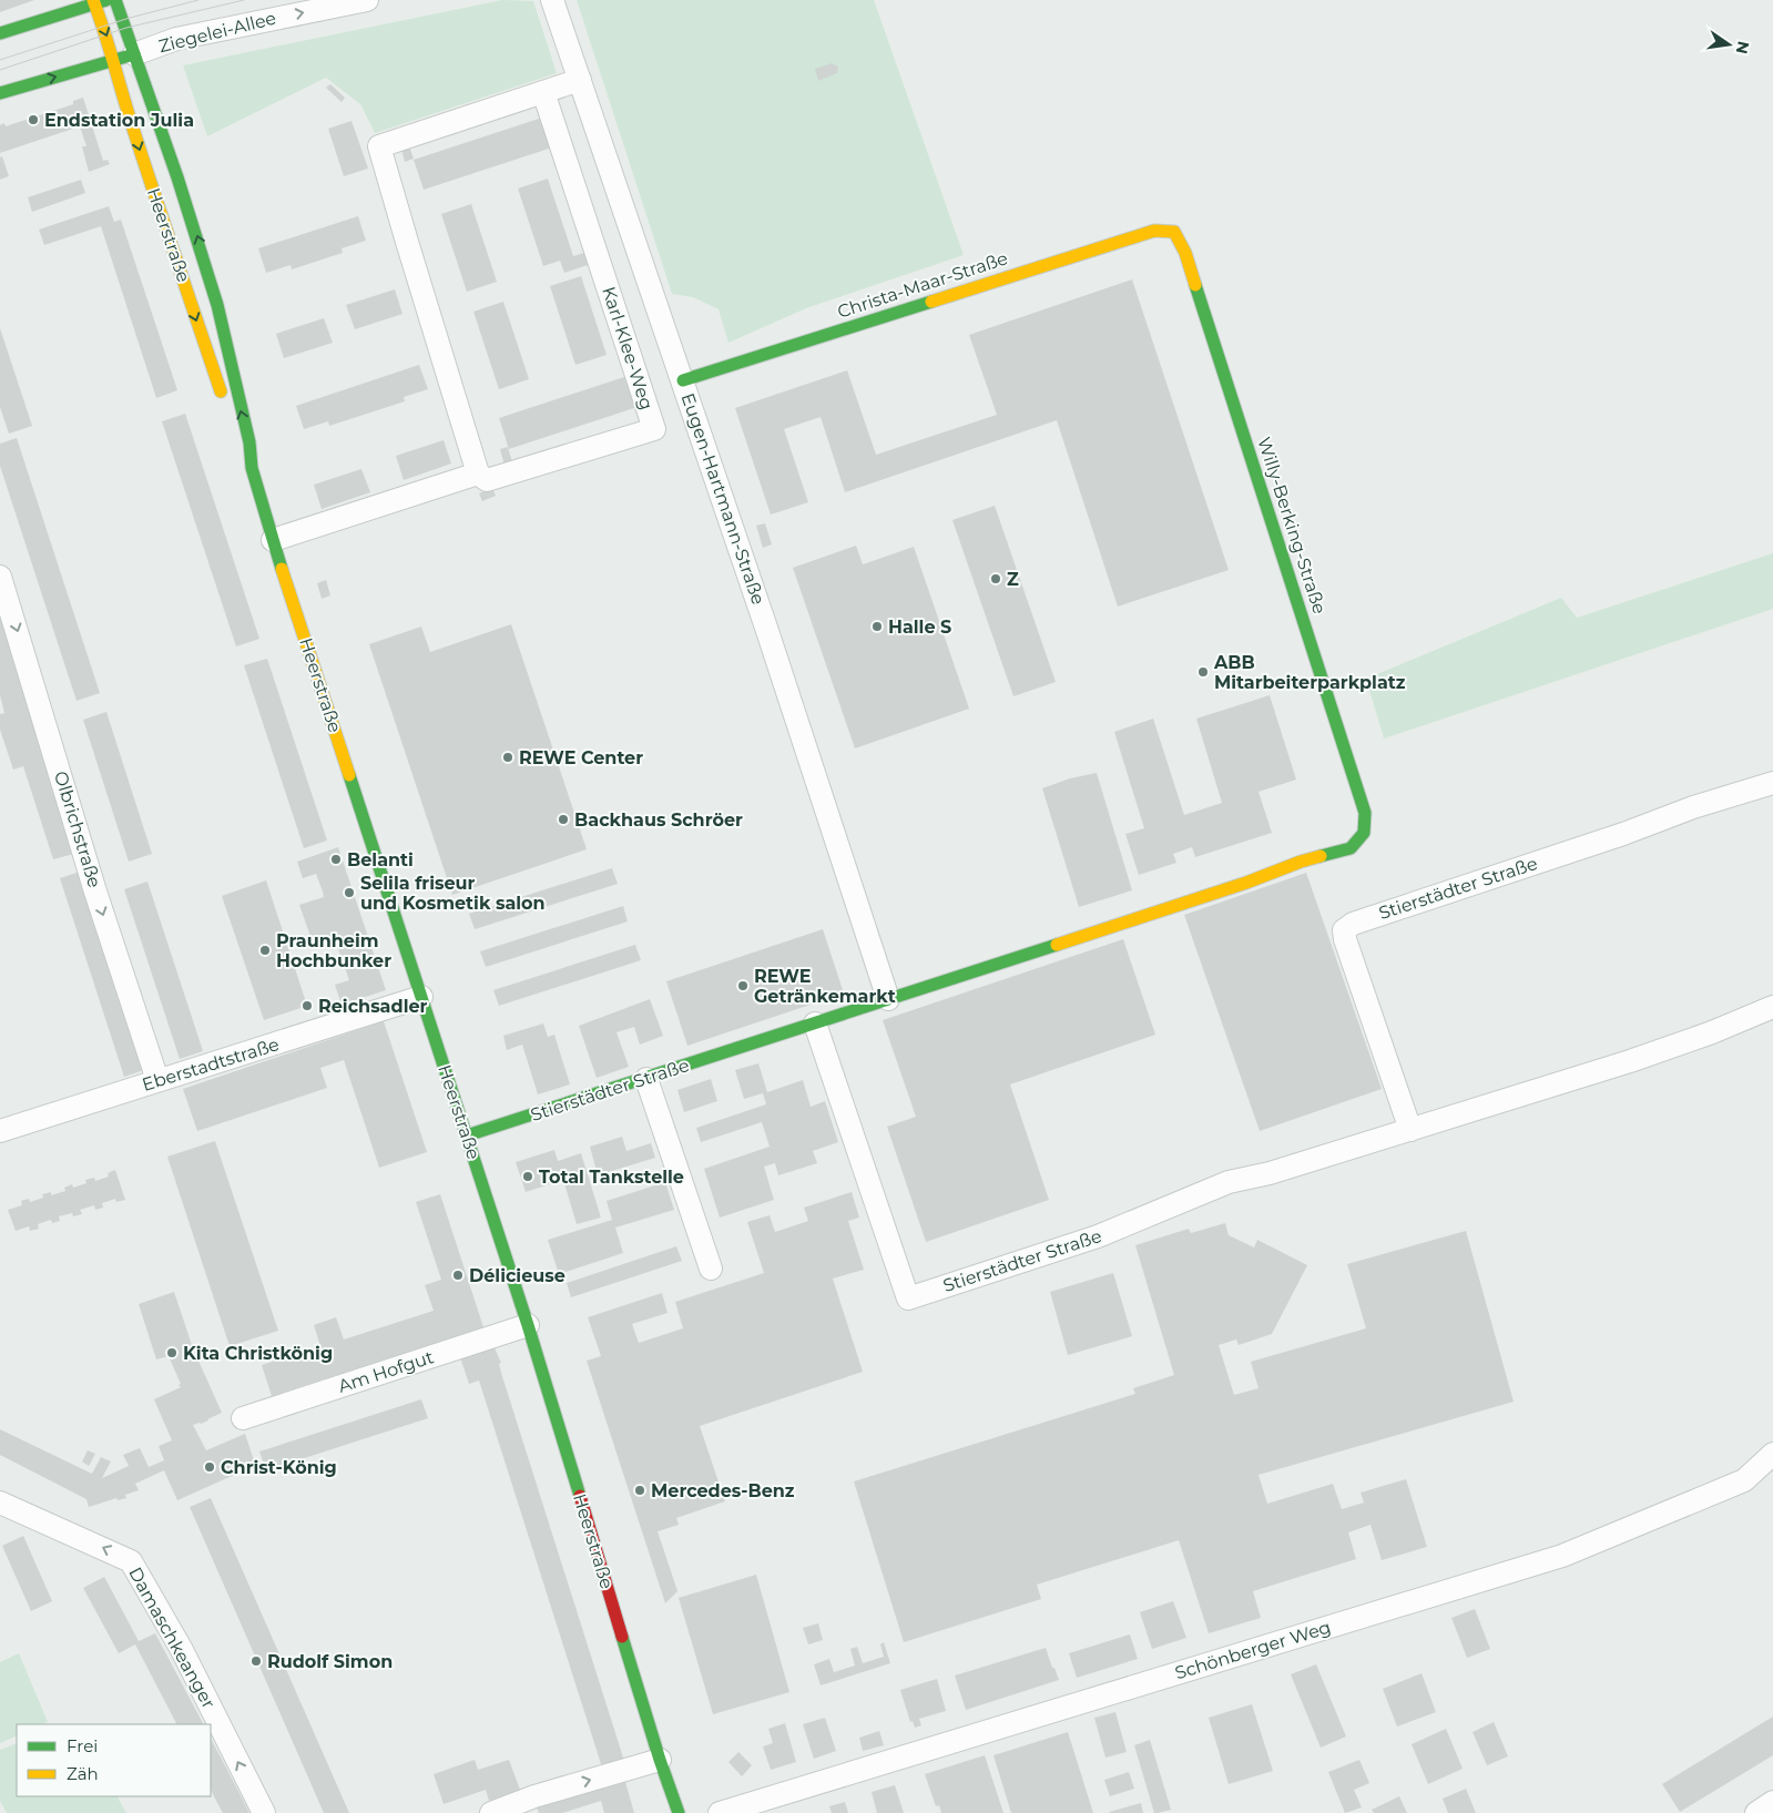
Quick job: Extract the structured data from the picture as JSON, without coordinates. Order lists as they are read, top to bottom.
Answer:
{
  "streets": {
    "main road": [
      "Heerstraße",
      "Christa-Maar-Straße",
      "Willy-Berking-Straße",
      "Stierstädter Straße"
    ],
    "street": [
      "Ziegelei-Allee",
      "Karl-Klee-Weg",
      "Eugen-Hartmann-Straße",
      "Olbrichstraße",
      "Eberstadtstraße",
      "Am Hofgut",
      "Damaschkeanger",
      "Schönberger Weg"
    ]
  },
  "crossings": [
    ["Ziegelei-Allee", "Heerstraße"],
    ["Heerstraße", "Karl-Klee-Weg"],
    ["Heerstraße", "Stierstädter Straße"],
    ["Heerstraße", "Eberstadtstraße"],
    ["Heerstraße", "Am Hofgut"],
    ["Christa-Maar-Straße", "Eugen-Hartmann-Straße"],
    ["Christa-Maar-Straße", "Willy-Berking-Straße"],
    ["Eugen-Hartmann-Straße", "Stierstädter Straße"],
    ["Willy-Berking-Straße", "Stierstädter Straße"],
    ["Olbrichstraße", "Eberstadtstraße"]
  ],
  "one_way": ["Ziegelei-Allee", "Olbrichstraße", "Damaschkeanger"],
  "places": [
    "Endstation Julia",
    "Z",
    "Halle S",
    "ABB Mitarbeiterparkplatz",
    "REWE Center",
    "Backhaus Schröer",
    "Belanti",
    "Selila friseur und Kosmetik salon",
    "Praunheim Hochbunker",
    "REWE Getränkemarkt",
    "Reichsadler",
    "Total Tankstelle",
    "Délicieuse",
    "Kita Christkönig",
    "Christ-König",
    "Mercedes-Benz",
    "Rudolf Simon"
  ],
  "legend": ["Frei", "Zäh"],
  "north": "right"
}
